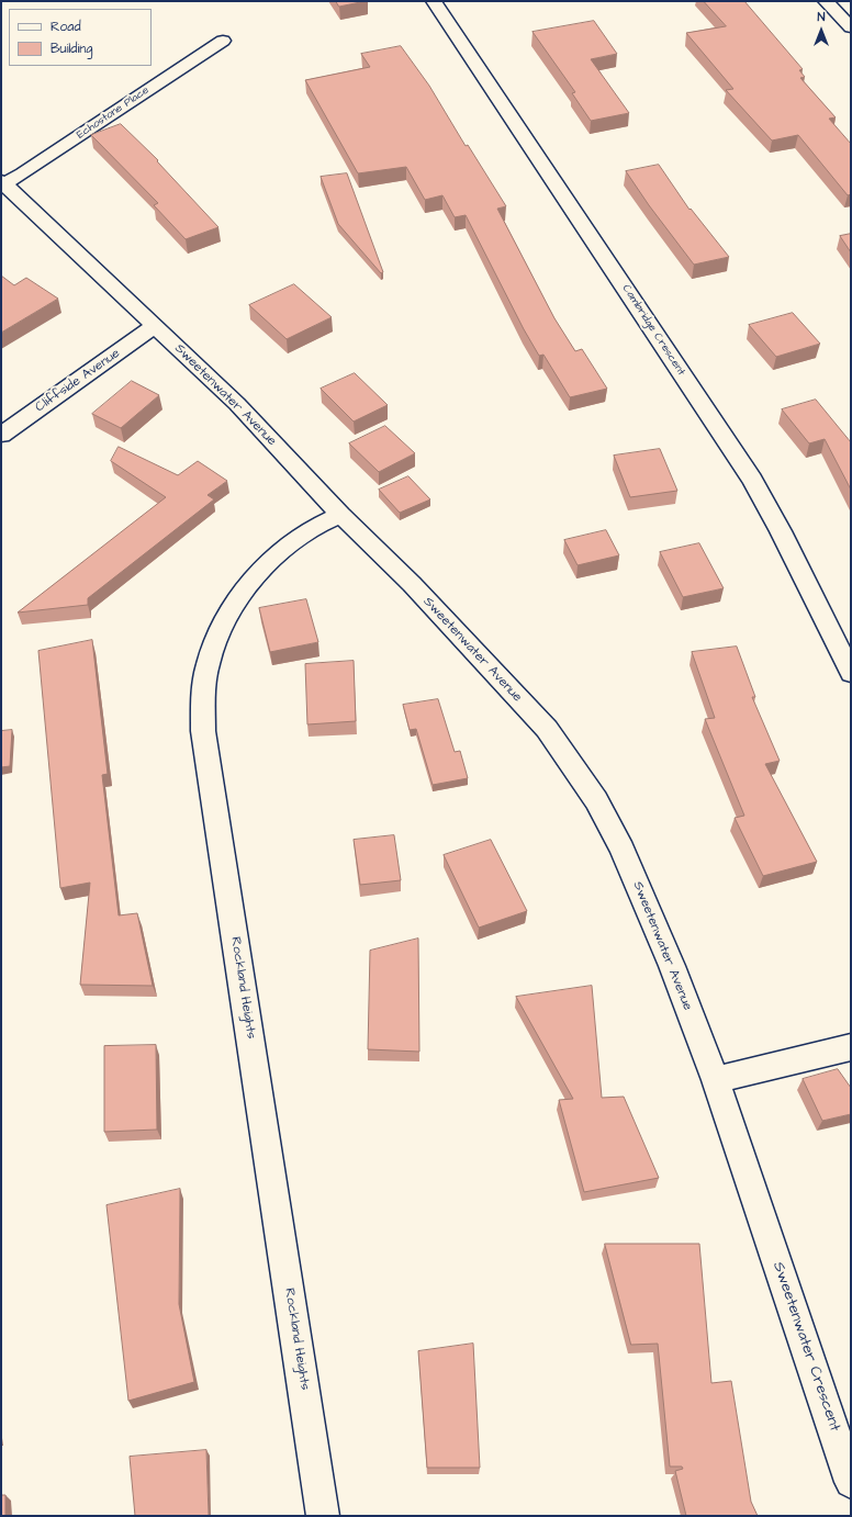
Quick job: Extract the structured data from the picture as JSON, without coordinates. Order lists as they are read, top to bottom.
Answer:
{
  "streets": {
    "street": [
      "Echostone Place",
      "Cambridge Crescent",
      "Cliffside Avenue",
      "Sweetenwater Avenue",
      "Rockland Heights",
      "Sweetenwater Crescent"
    ]
  },
  "crossings": [
    ["Echostone Place", "Sweetenwater Avenue"],
    ["Cliffside Avenue", "Sweetenwater Avenue"],
    ["Sweetenwater Avenue", "Rockland Heights"],
    ["Sweetenwater Avenue", "Sweetenwater Crescent"]
  ],
  "legend": ["Road", "Building"],
  "north": "top"
}
